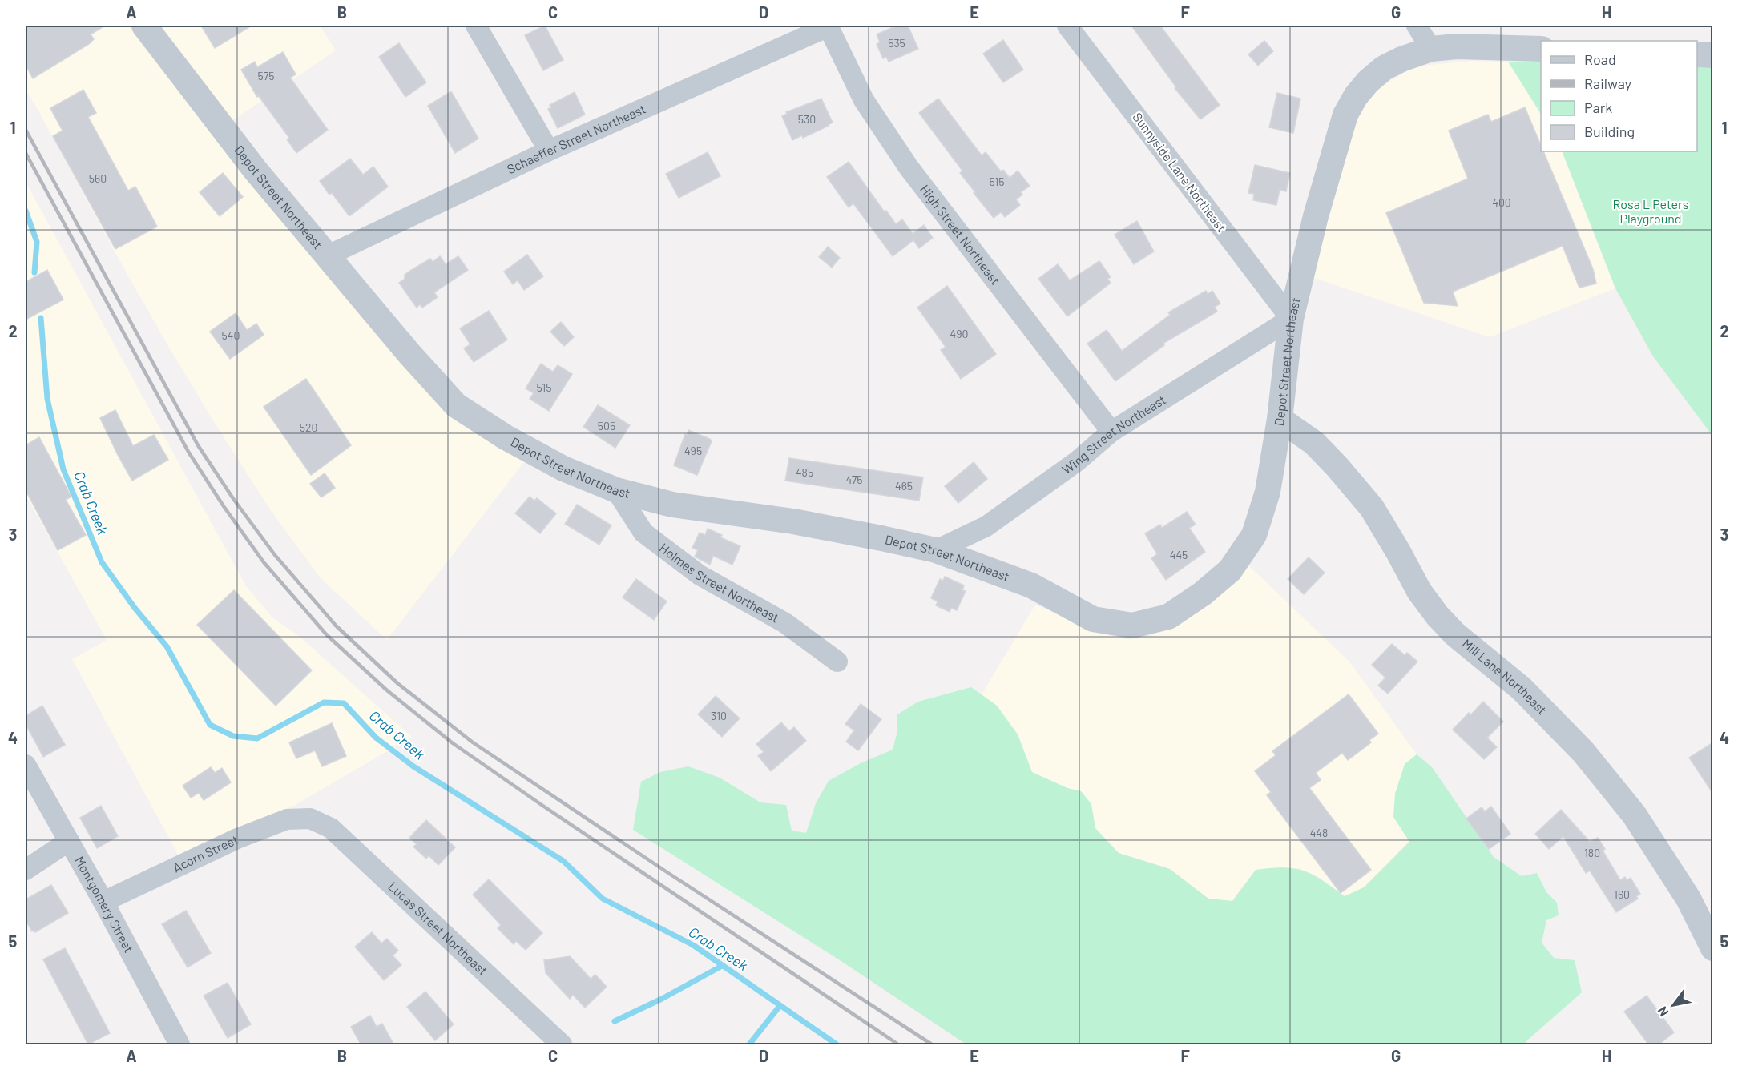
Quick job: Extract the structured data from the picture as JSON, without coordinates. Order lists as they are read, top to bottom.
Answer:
{
  "streets": {
    "street": [
      "Schaeffer Street Northeast",
      "Sunnyside Lane Northeast",
      "Depot Street Northeast",
      "High Street Northeast",
      "Wing Street Northeast",
      "Holmes Street Northeast",
      "Mill Lane Northeast",
      "Acorn Street",
      "Montgomery Street",
      "Lucas Street Northeast"
    ]
  },
  "crossings": [
    ["Schaeffer Street Northeast", "Depot Street Northeast"],
    ["Schaeffer Street Northeast", "High Street Northeast"],
    ["Sunnyside Lane Northeast", "Depot Street Northeast"],
    ["Sunnyside Lane Northeast", "Wing Street Northeast"],
    ["Depot Street Northeast", "Wing Street Northeast"],
    ["Depot Street Northeast", "Holmes Street Northeast"],
    ["Depot Street Northeast", "Mill Lane Northeast"],
    ["High Street Northeast", "Wing Street Northeast"],
    ["Acorn Street", "Montgomery Street"],
    ["Acorn Street", "Lucas Street Northeast"]
  ],
  "water": ["Crab Creek"],
  "parks": ["Rosa L Peters Playground"],
  "house_numbers": [
    "535",
    "575",
    "530",
    "560",
    "515",
    "400",
    "490",
    "540",
    "515",
    "505",
    "520",
    "495",
    "485",
    "475",
    "465",
    "445",
    "310",
    "448",
    "180",
    "160"
  ],
  "legend": [
    "Road",
    "Railway",
    "Park",
    "Building"
  ],
  "north": "bottom left",
  "grid": {
    "columns": [
      "A",
      "B",
      "C",
      "D",
      "E",
      "F",
      "G",
      "H"
    ],
    "rows": [
      "1",
      "2",
      "3",
      "4",
      "5"
    ]
  }
}
